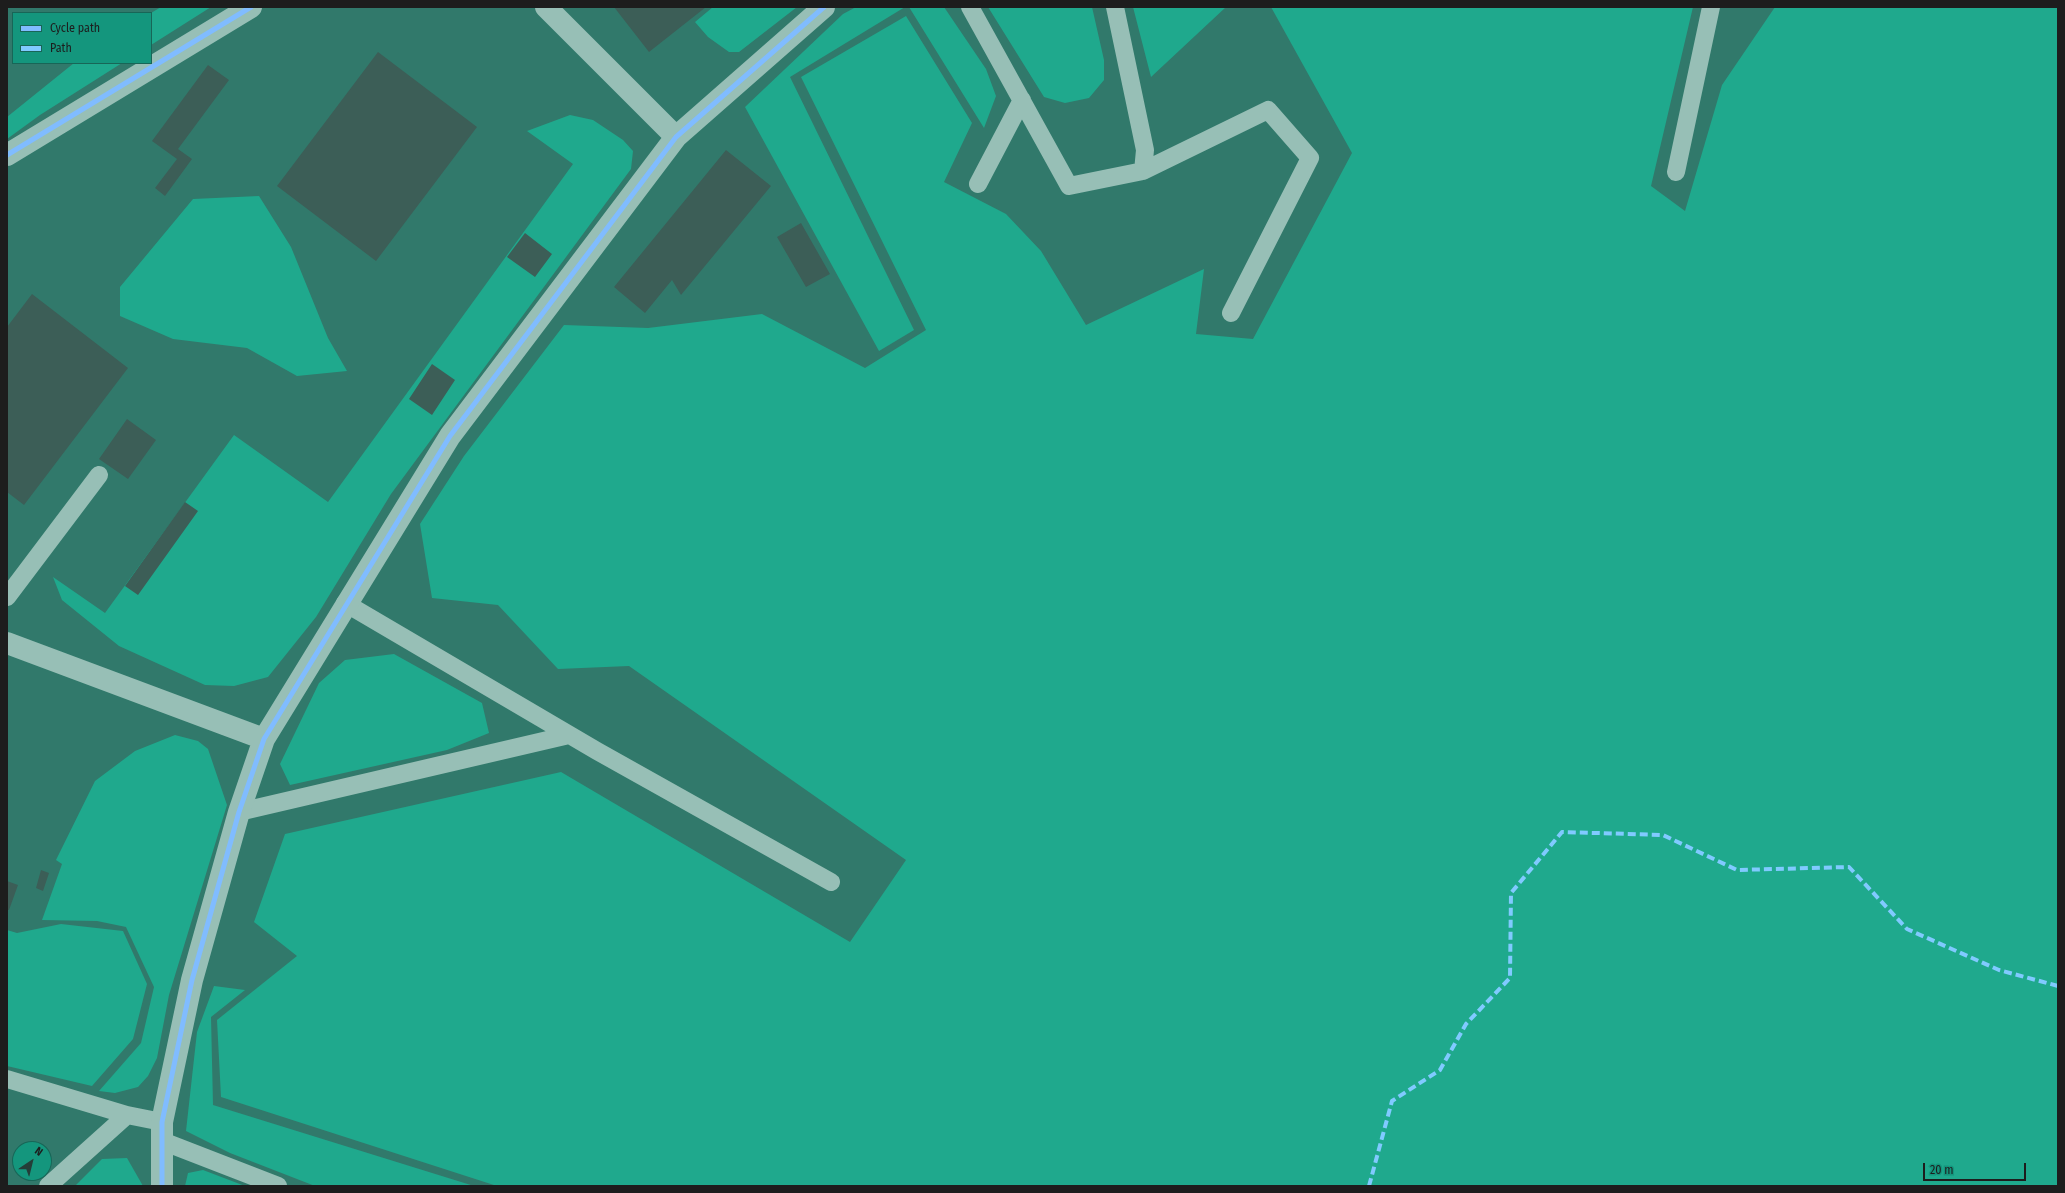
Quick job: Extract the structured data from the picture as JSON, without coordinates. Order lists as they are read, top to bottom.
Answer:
{
  "legend": ["Cycle path", "Path"],
  "scale_bar": "20 m",
  "north": "top right"
}
